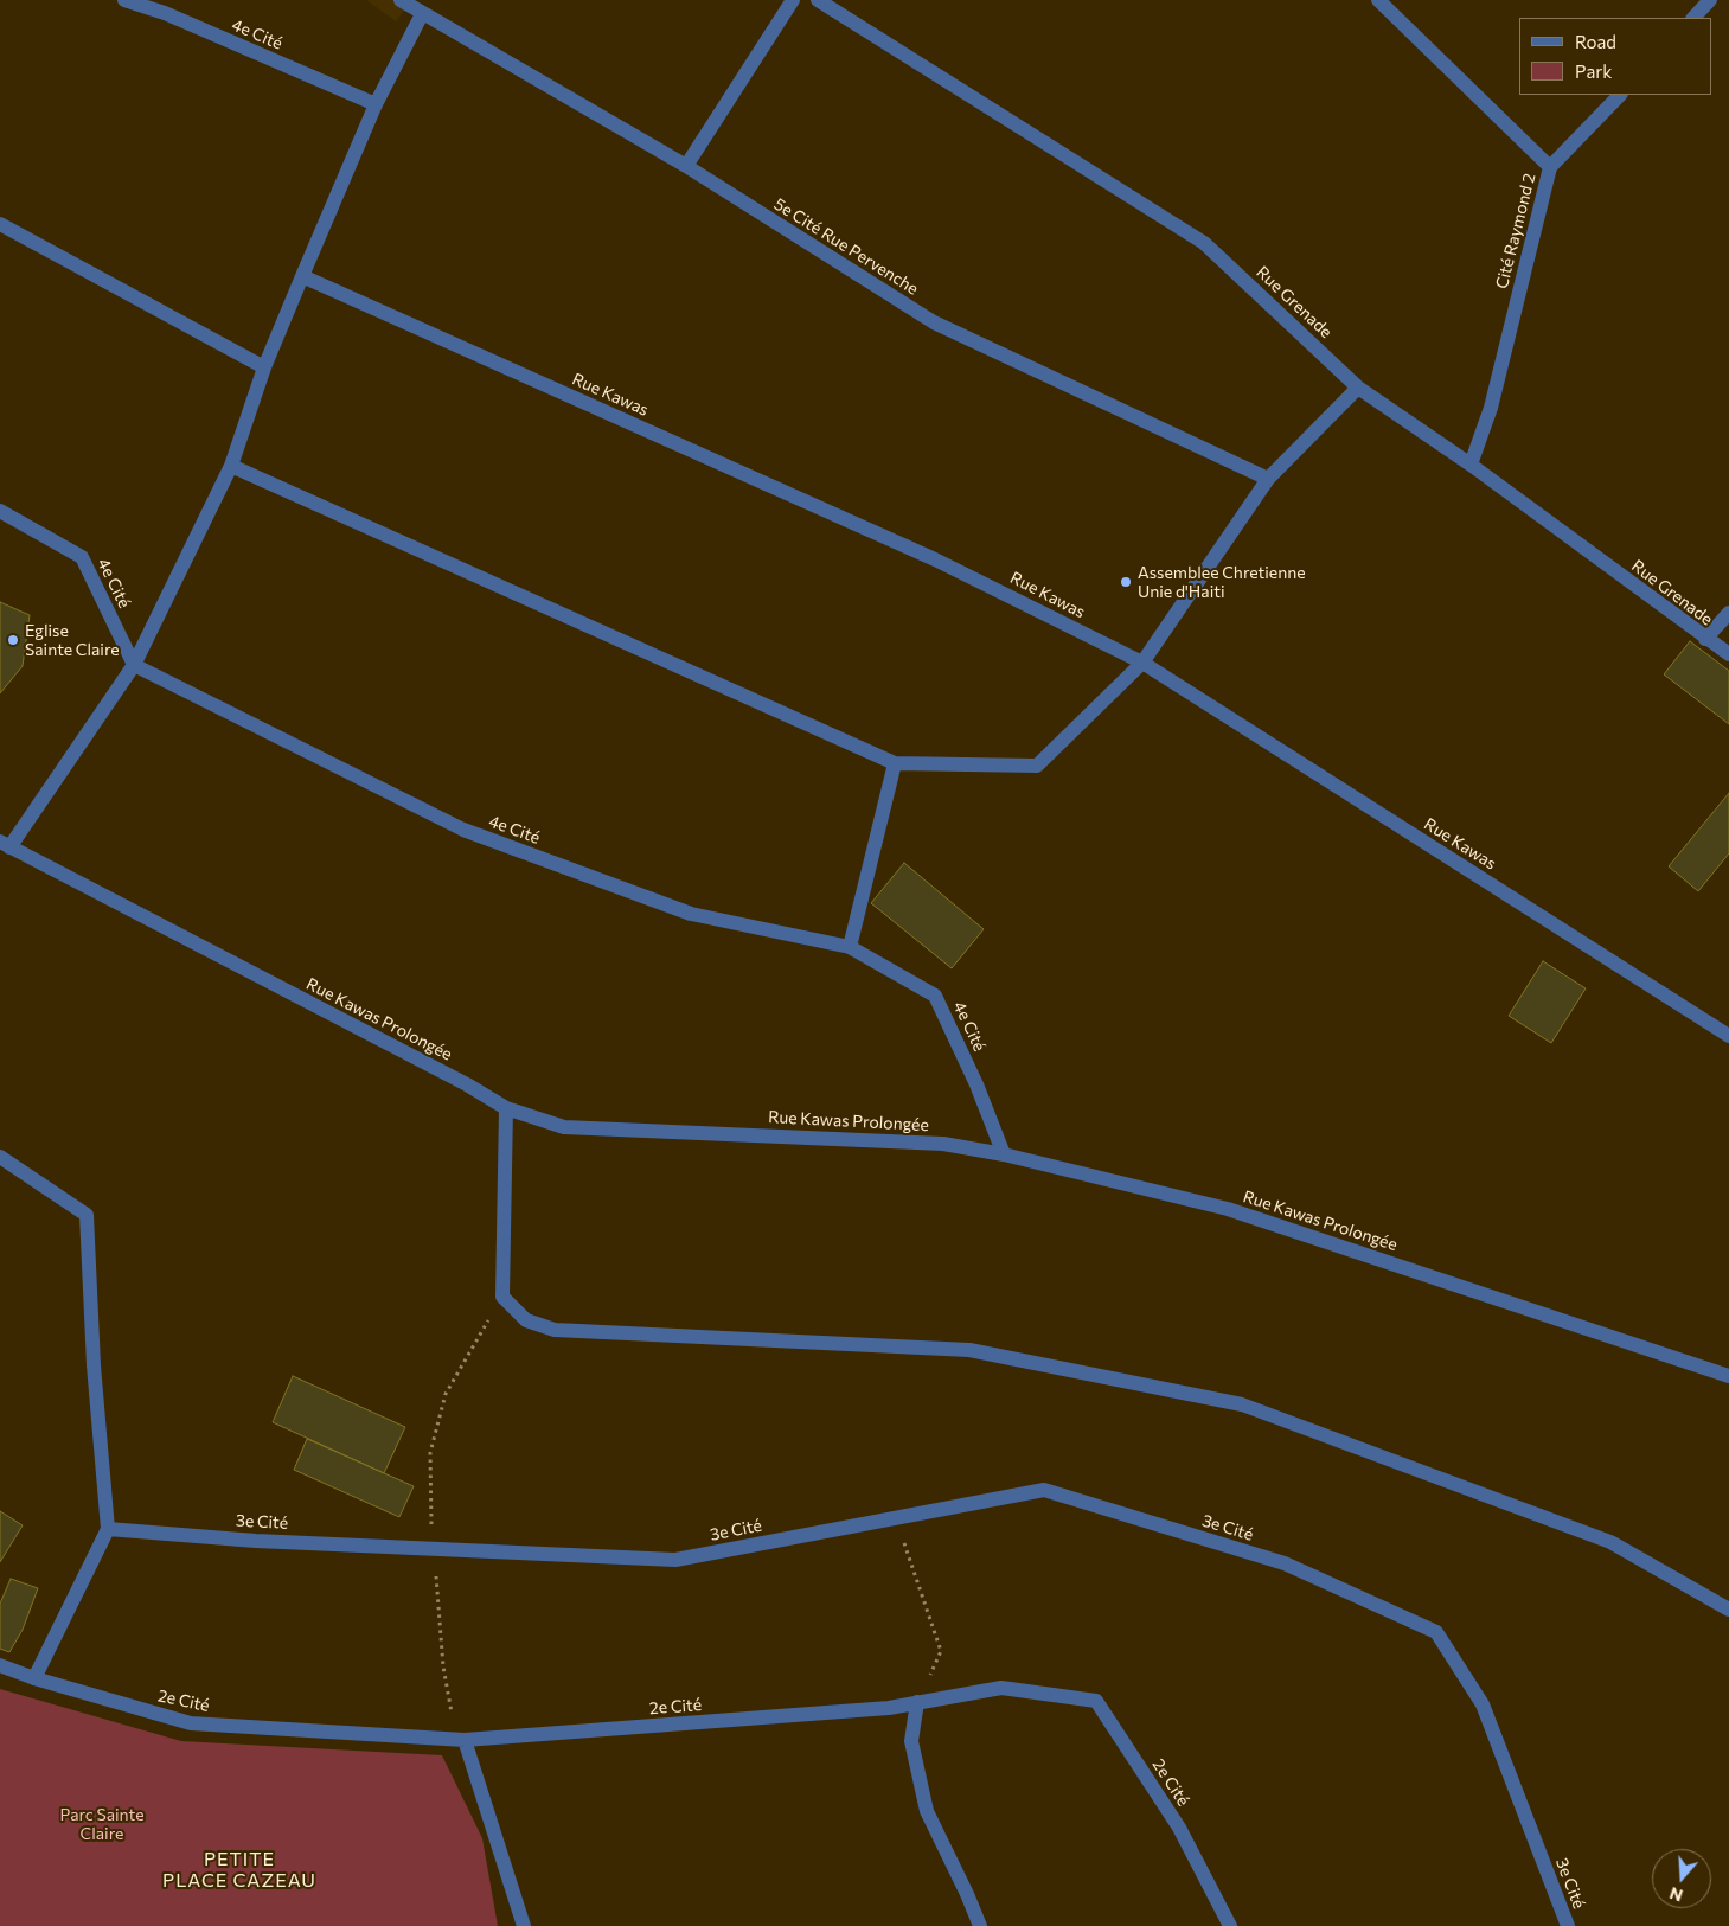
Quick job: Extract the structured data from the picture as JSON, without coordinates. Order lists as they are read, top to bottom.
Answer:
{
  "streets": {
    "street": [
      "4e Cité",
      "Cité Raymond 2",
      "5e Cité Rue Pervenche",
      "Rue Grenade",
      "Rue Kawas",
      "Rue Kawas Prolongée",
      "3e Cité",
      "2e Cité"
    ]
  },
  "crossings": [
    ["4e Cité", "Rue Kawas Prolongée"],
    ["Cité Raymond 2", "Rue Grenade"]
  ],
  "districts": ["PETITE PLACE CAZEAU"],
  "parks": ["Parc Sainte Claire"],
  "places": ["Assemblee Chretienne Unie d'Haiti", "Eglise Sainte Claire"],
  "legend": ["Road", "Park"],
  "north": "bottom"
}
